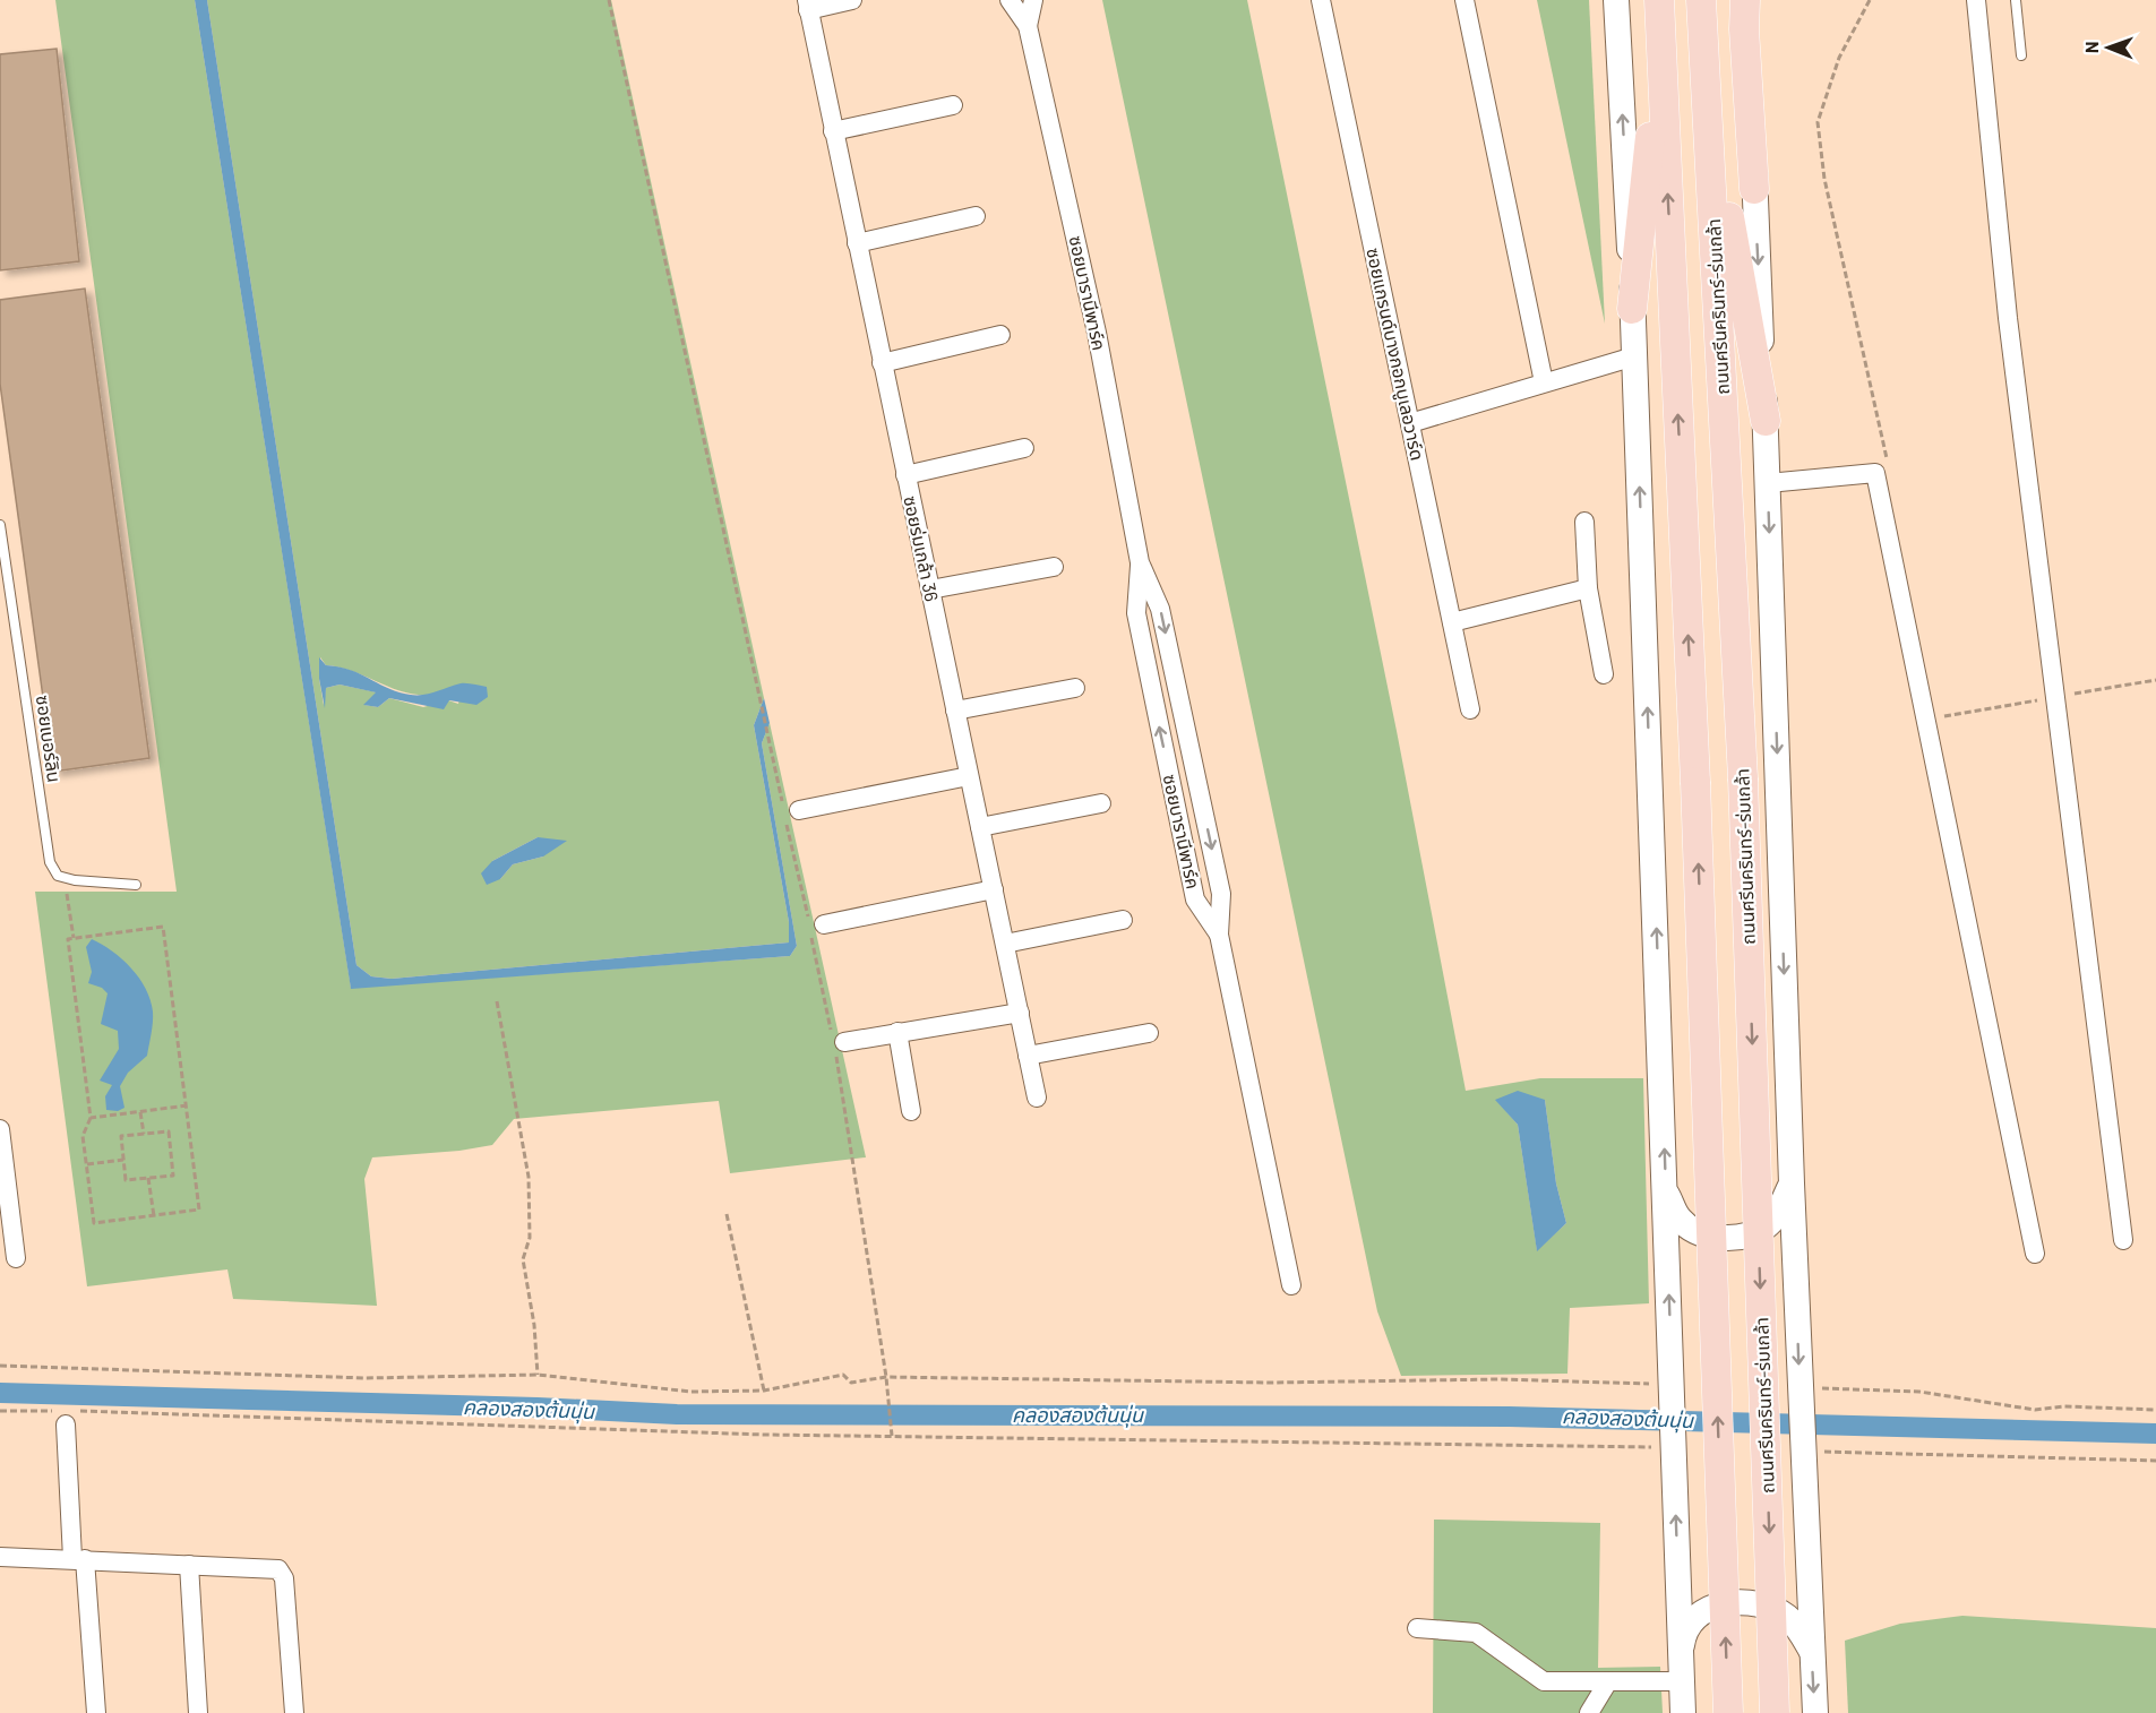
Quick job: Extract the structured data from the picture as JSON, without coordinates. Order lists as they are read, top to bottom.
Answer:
{
  "streets": {
    "main road": ["ถนนศรีนครินทร์-ร่มเกล้า"],
    "street": ["ซอยบารานีพาร์ค", "ซอยแกรนด์บางกอกบูเลอวาร์ด", "ซอยร่มเกล้า 36"],
    "lane": ["ซอยเบอร์ลิน"]
  },
  "water": ["คลองสองต้นนุ่น"],
  "north": "left"
}
